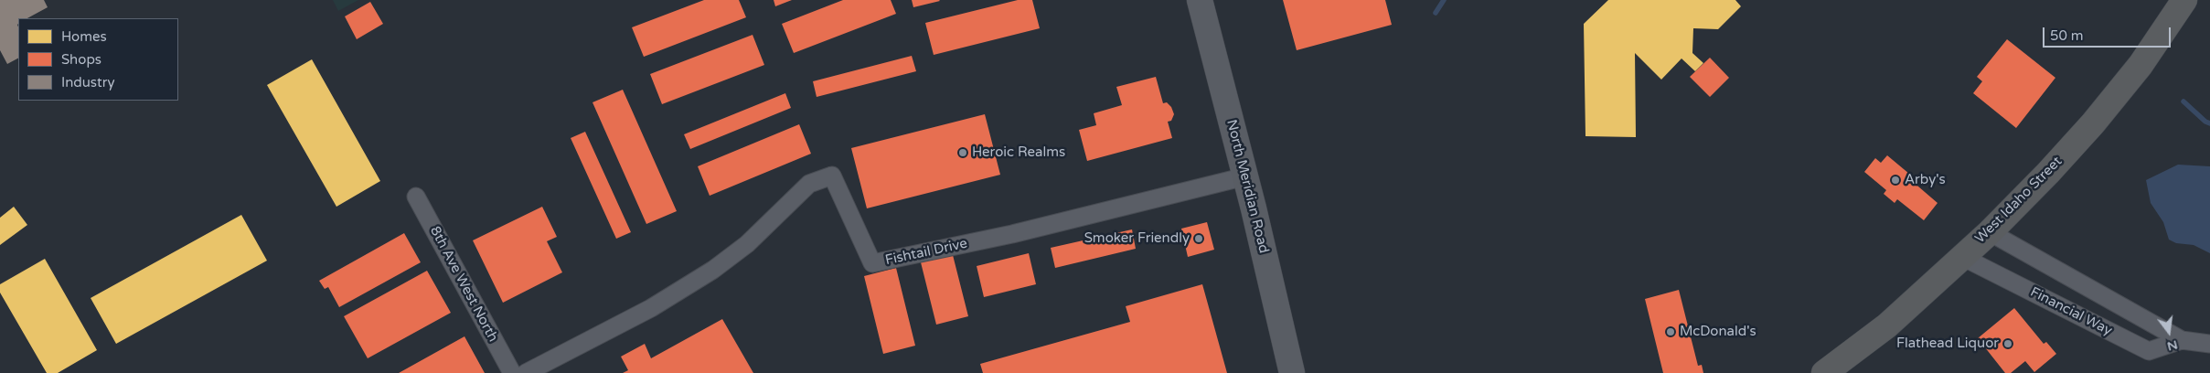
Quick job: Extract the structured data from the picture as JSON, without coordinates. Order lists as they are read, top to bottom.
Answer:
{
  "streets": {
    "highway": ["West Idaho Street"],
    "street": [
      "North Meridian Road",
      "Fishtail Drive",
      "8th Ave West North",
      "Financial Way"
    ]
  },
  "crossings": [
    ["North Meridian Road", "Fishtail Drive"],
    ["West Idaho Street", "Financial Way"]
  ],
  "places": [
    "Heroic Realms",
    "Arby's",
    "Smoker Friendly",
    "McDonald's",
    "Flathead Liquor"
  ],
  "legend": ["Homes", "Shops", "Industry"],
  "scale_bar": "50 m",
  "north": "bottom"
}
